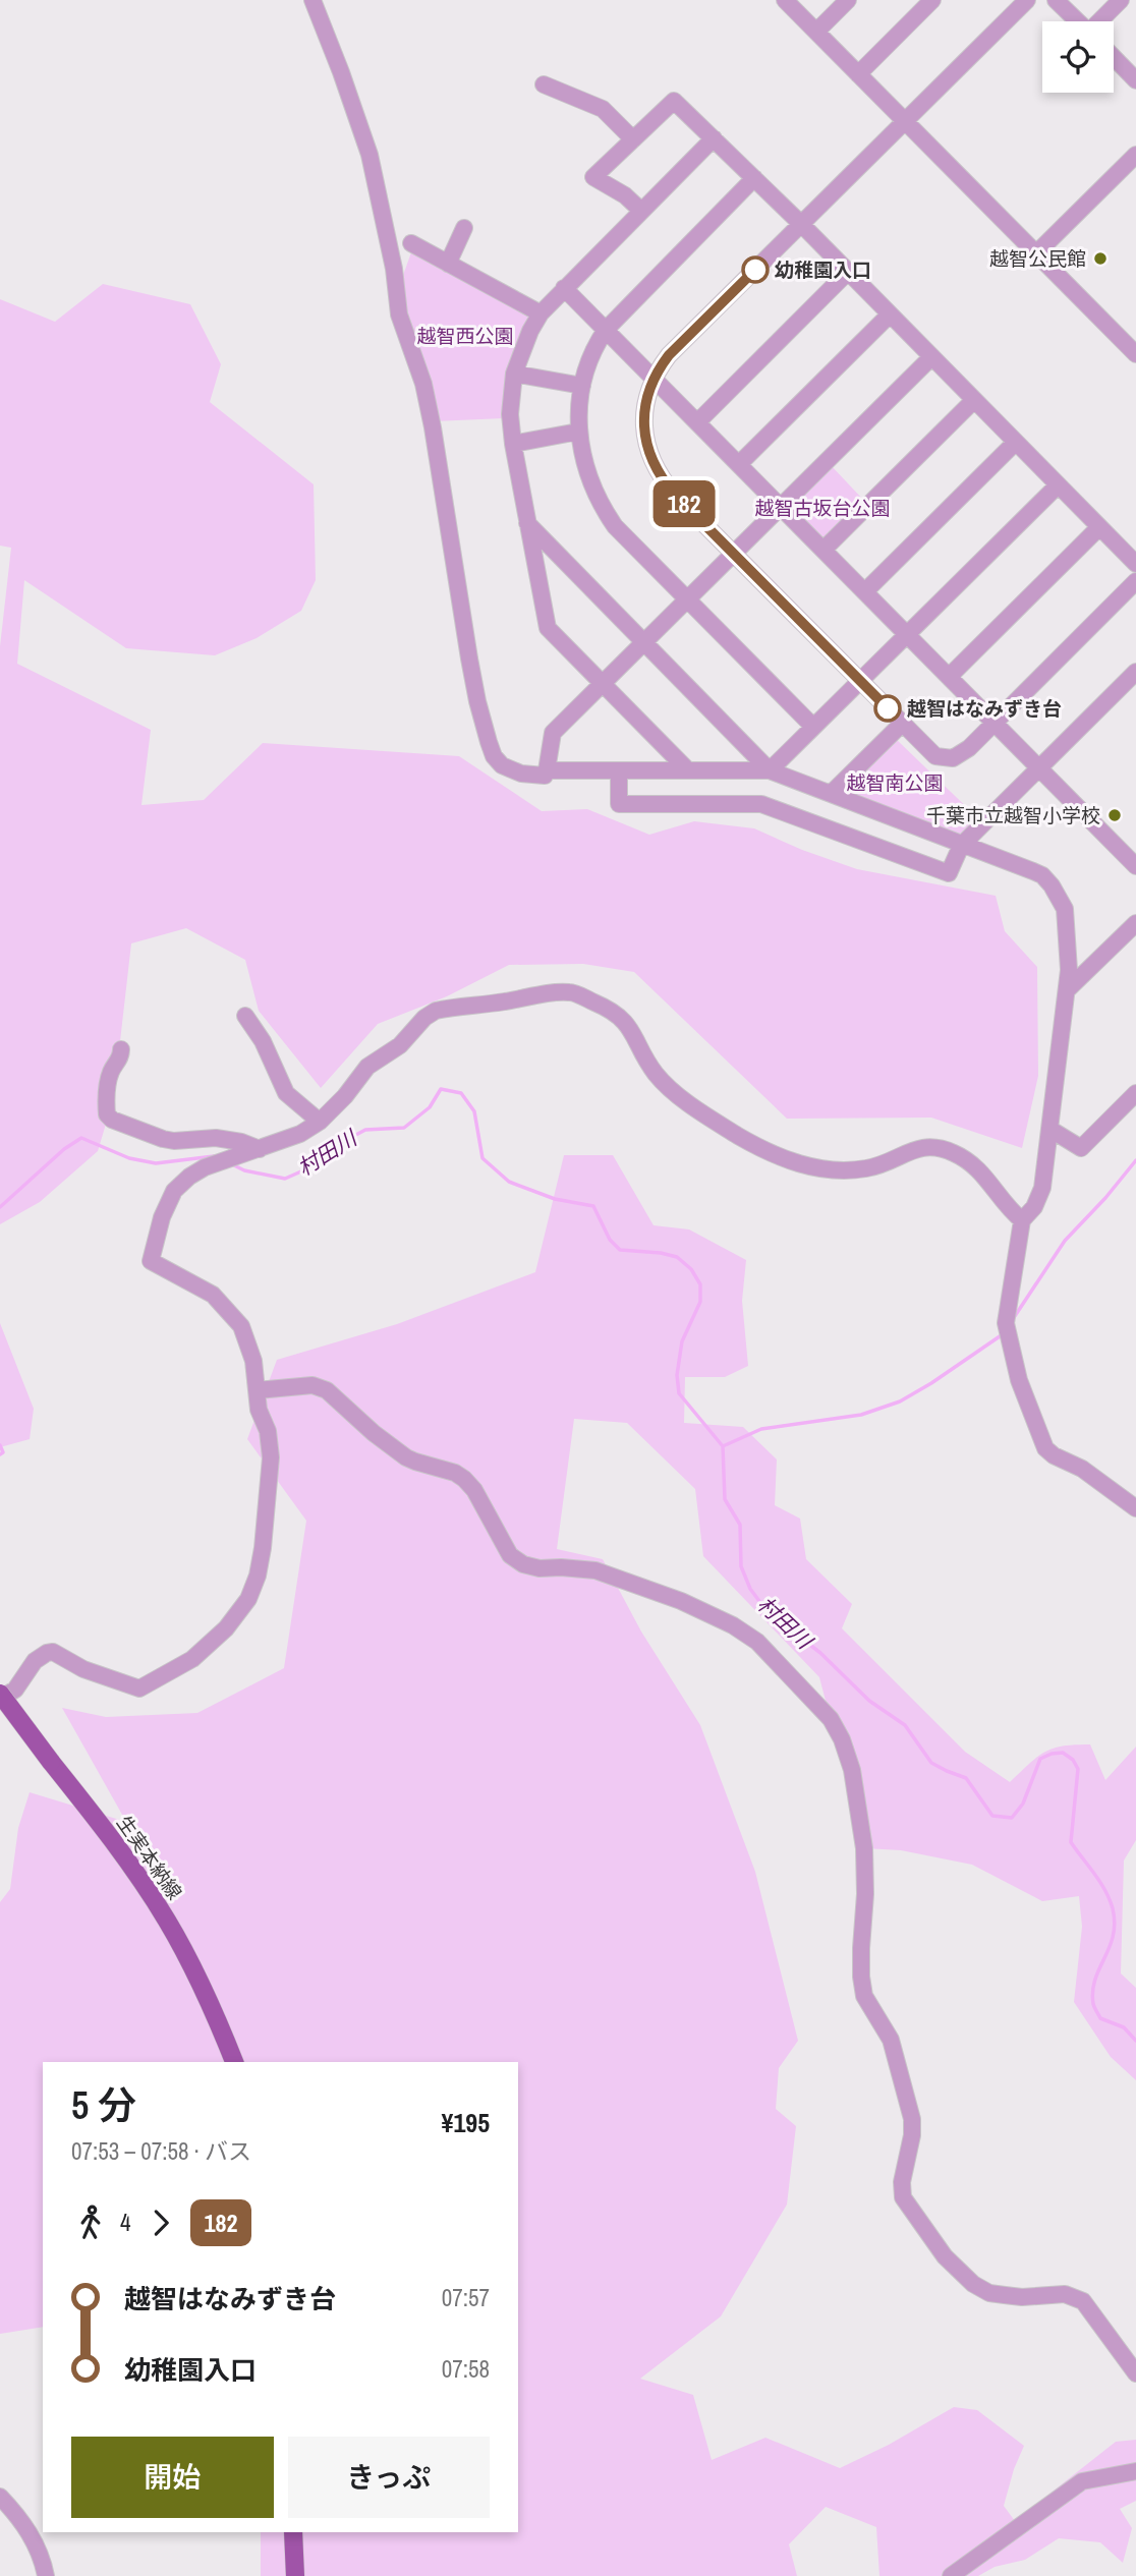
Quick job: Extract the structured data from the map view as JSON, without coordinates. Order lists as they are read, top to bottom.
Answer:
{
  "streets": {
    "main road": ["生実本納線"]
  },
  "water": ["村田川"],
  "parks": ["越智西公園", "越智古坂台公園", "越智南公園"],
  "places": [
    "越智公民館",
    "幼稚園入口",
    "越智はなみずき台",
    "千葉市立越智小学校"
  ],
  "lines": ["bus line 182"],
  "page": {
    "on_map": "182",
    "heading": ["5 分", "07:53 – 07:58 · バス", "¥195"],
    "legs": ["4", "182"],
    "list": [
      {
        "name": "越智はなみずき台",
        "value": "07:57"
      },
      {
        "name": "幼稚園入口",
        "value": "07:58"
      }
    ],
    "buttons": ["開始", "きっぷ"]
  }
}
